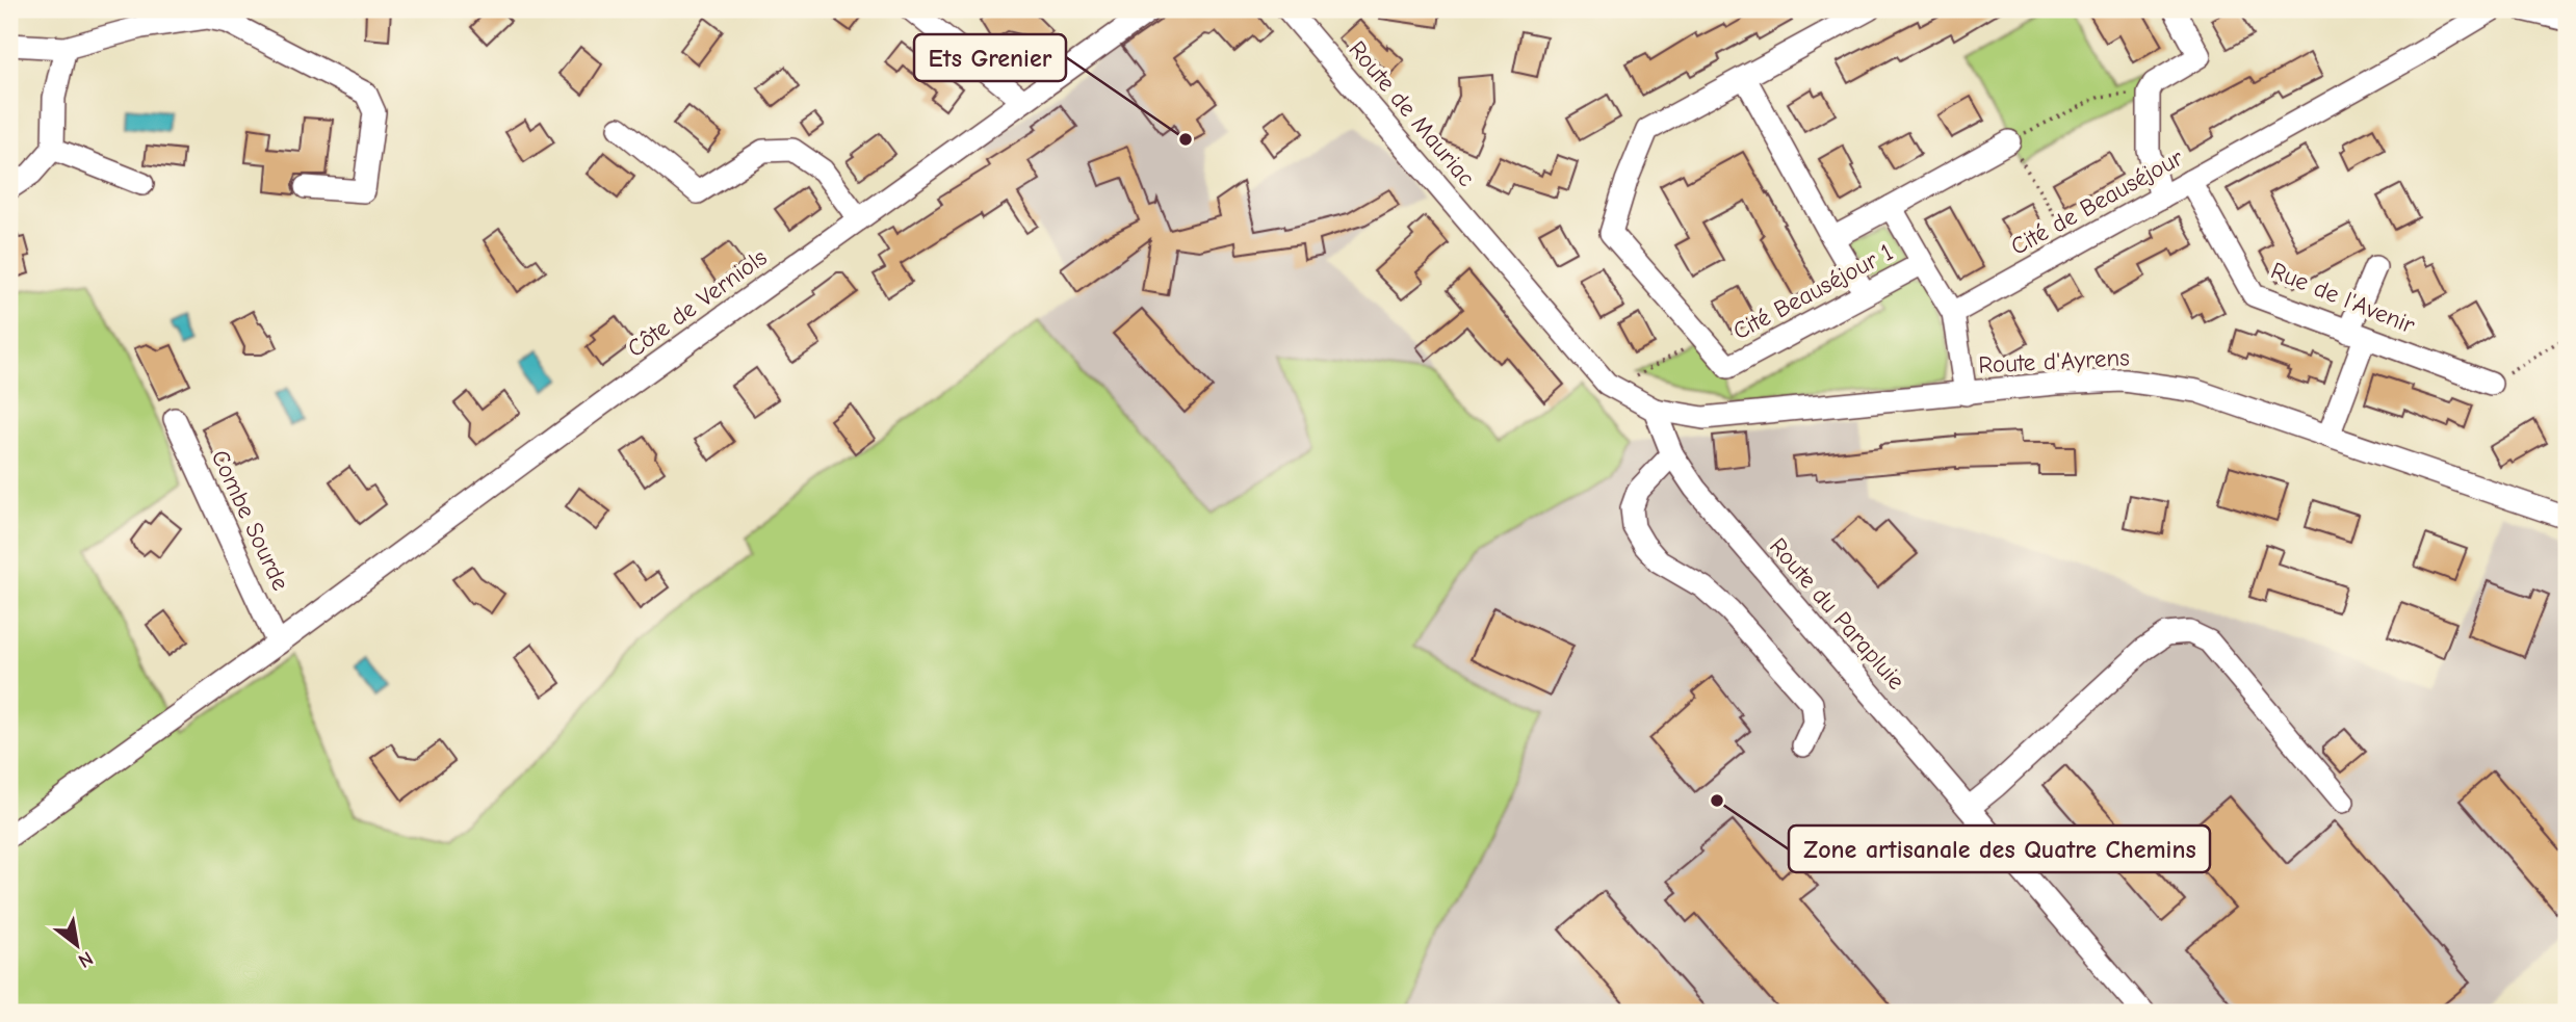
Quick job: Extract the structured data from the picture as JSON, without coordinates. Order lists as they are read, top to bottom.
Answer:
{
  "streets": {
    "street": [
      "Route de Mauriac",
      "Cité de Beauséjour",
      "Cité Beauséjour 1",
      "Rue de l'Avenir",
      "Côte de Verniols",
      "Route d'Ayrens",
      "Combe Sourde",
      "Route du Parapluie"
    ]
  },
  "crossings": [
    ["Cité de Beauséjour", "Cité Beauséjour 1"],
    ["Cité de Beauséjour", "Rue de l'Avenir"],
    ["Côte de Verniols", "Combe Sourde"],
    ["Route d'Ayrens", "Route du Parapluie"]
  ],
  "places": ["Ets Grenier", "Zone artisanale des Quatre Chemins"],
  "north": "bottom right"
}
